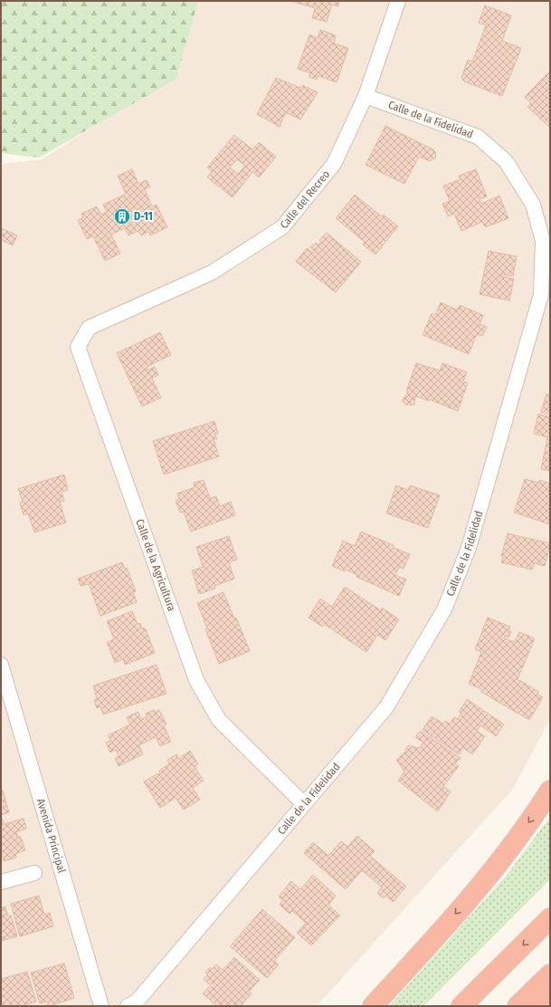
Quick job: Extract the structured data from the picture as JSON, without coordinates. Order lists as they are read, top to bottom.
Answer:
{
  "streets": {
    "street": [
      "Calle de la Fidelidad",
      "Calle del Recreo",
      "Calle de la Agricultura",
      "Avenida Principal"
    ]
  },
  "crossings": [
    ["Calle de la Fidelidad", "Calle del Recreo"],
    ["Calle de la Fidelidad", "Calle de la Agricultura"],
    ["Calle del Recreo", "Calle de la Agricultura"]
  ],
  "places": {
    "building": ["D-11"]
  }
}
